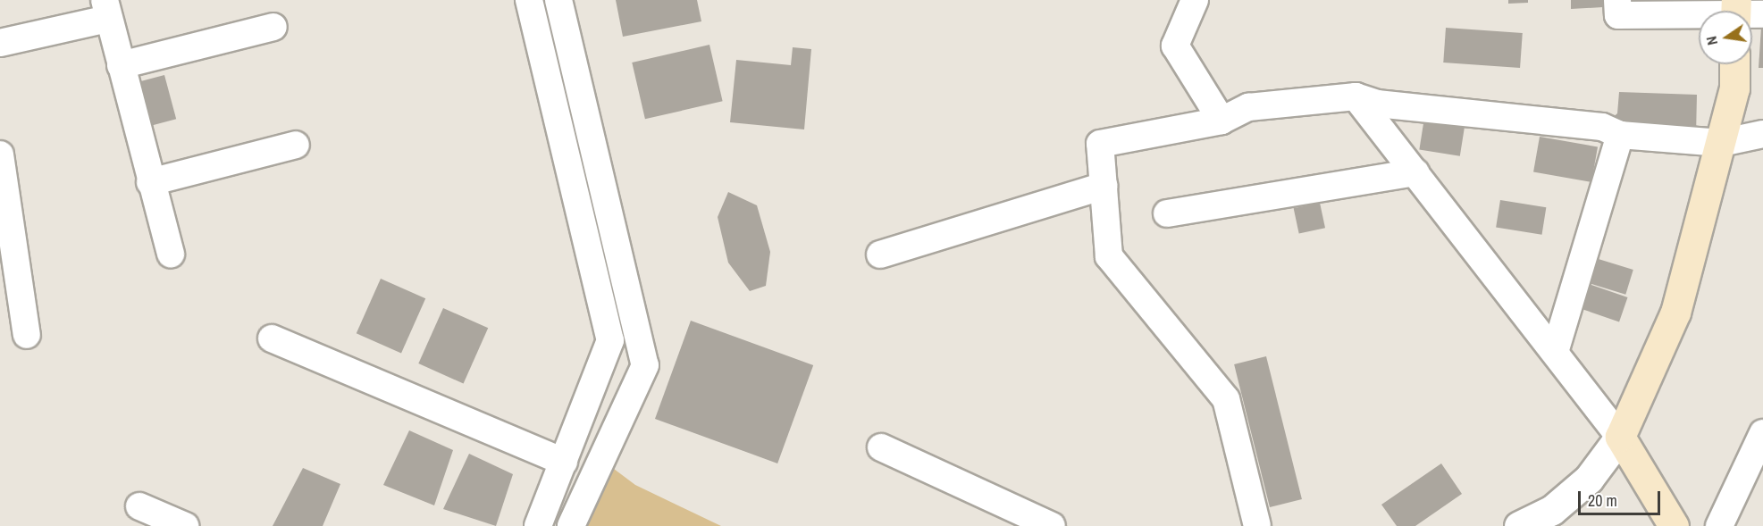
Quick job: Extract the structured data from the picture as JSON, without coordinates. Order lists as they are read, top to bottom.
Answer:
{
  "scale_bar": "20 m",
  "north": "left"
}
